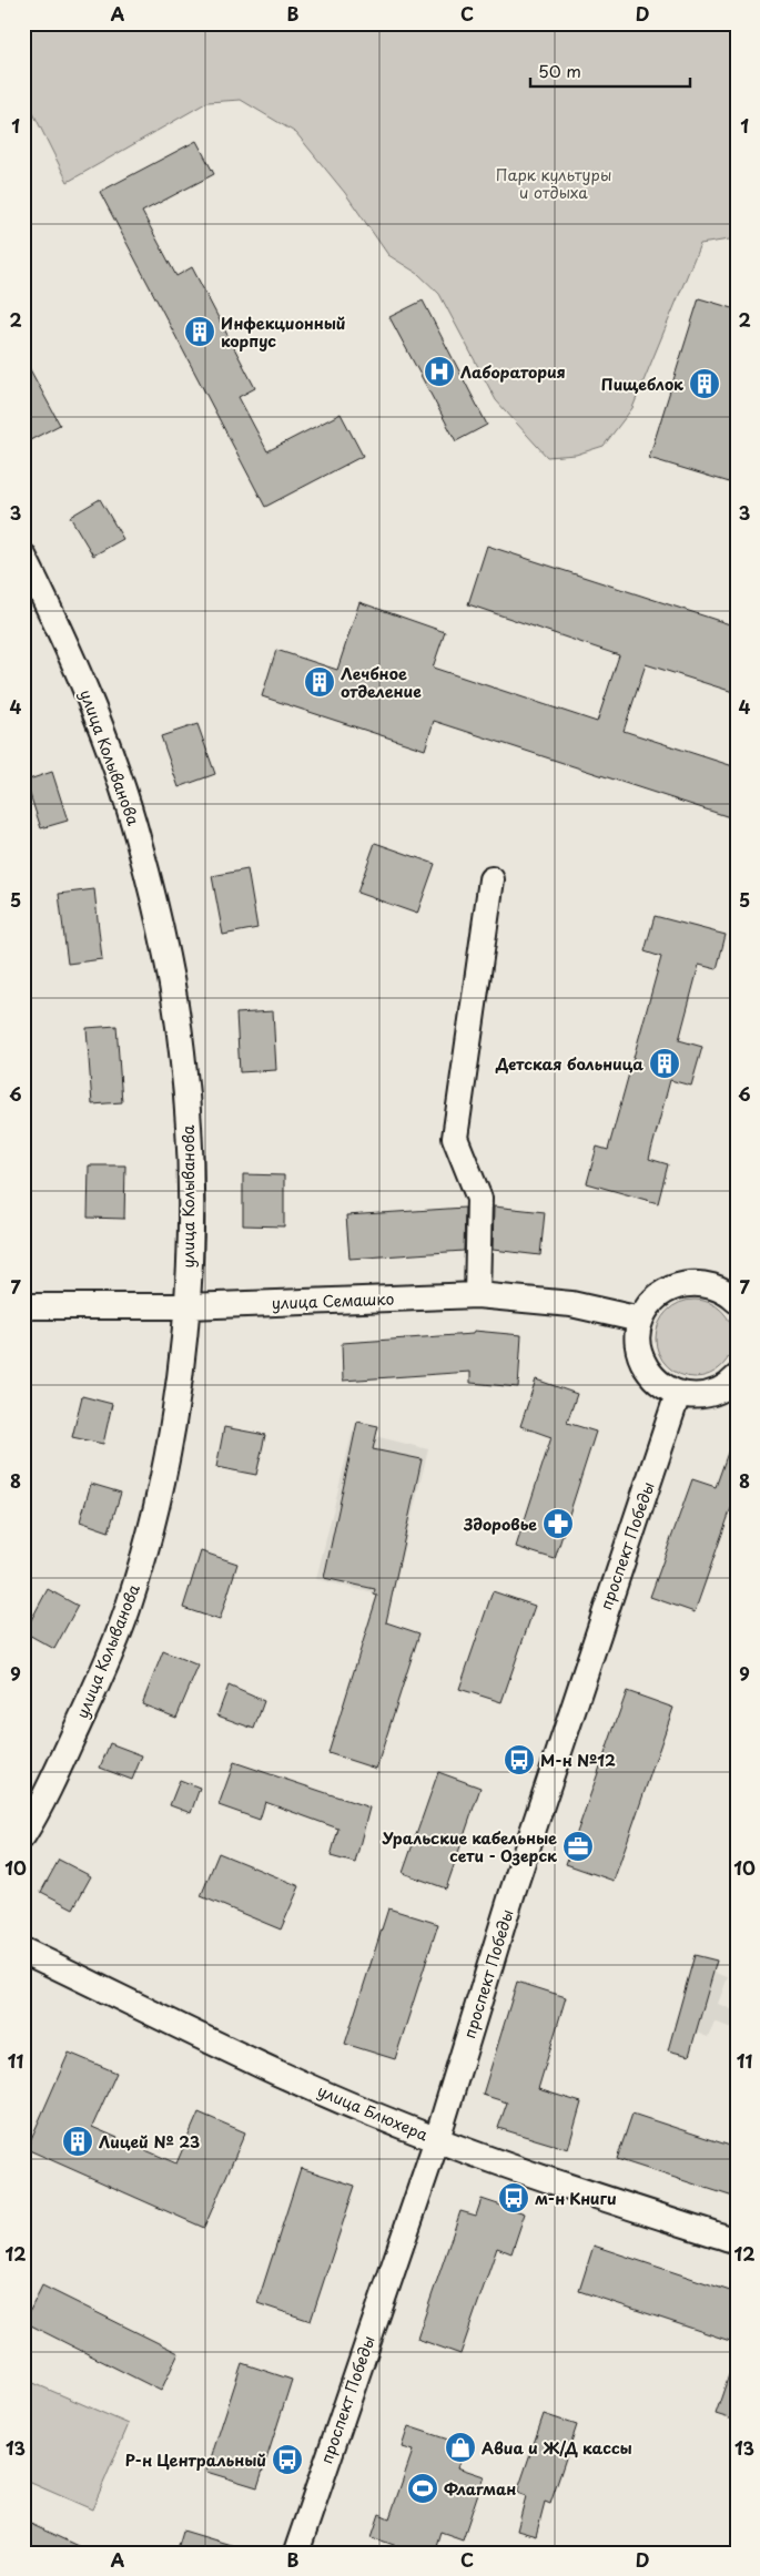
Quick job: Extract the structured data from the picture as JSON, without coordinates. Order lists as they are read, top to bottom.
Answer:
{
  "streets": {
    "street": [
      "улица Колыванова",
      "улица Семашко",
      "проспект Победы",
      "улица Блюхера"
    ]
  },
  "crossings": [
    ["улица Колыванова", "улица Семашко"],
    ["проспект Победы", "улица Блюхера"]
  ],
  "parks": ["Парк культуры и отдыха"],
  "places": {
    "building": [
      "Инфекционный корпус",
      "Пищеблок",
      "Лечбное отделение",
      "Детская больница",
      "Лицей № 23"
    ],
    "hospital": ["Лаборатория"],
    "pharmacy": ["Здоровье"],
    "bus stop": ["М-н №12", "м-н Книги", "Р-н Центральный"],
    "office": ["Уральские кабельные сети - Озерск"],
    "shop": ["Авиа и Ж/Д кассы"],
    "sports": ["Флагман"]
  },
  "scale_bar": "50 m",
  "grid": {
    "columns": [
      "A",
      "B",
      "C",
      "D"
    ],
    "rows": [
      "1",
      "2",
      "3",
      "4",
      "5",
      "6",
      "7",
      "8",
      "9",
      "10",
      "11",
      "12",
      "13"
    ]
  }
}
